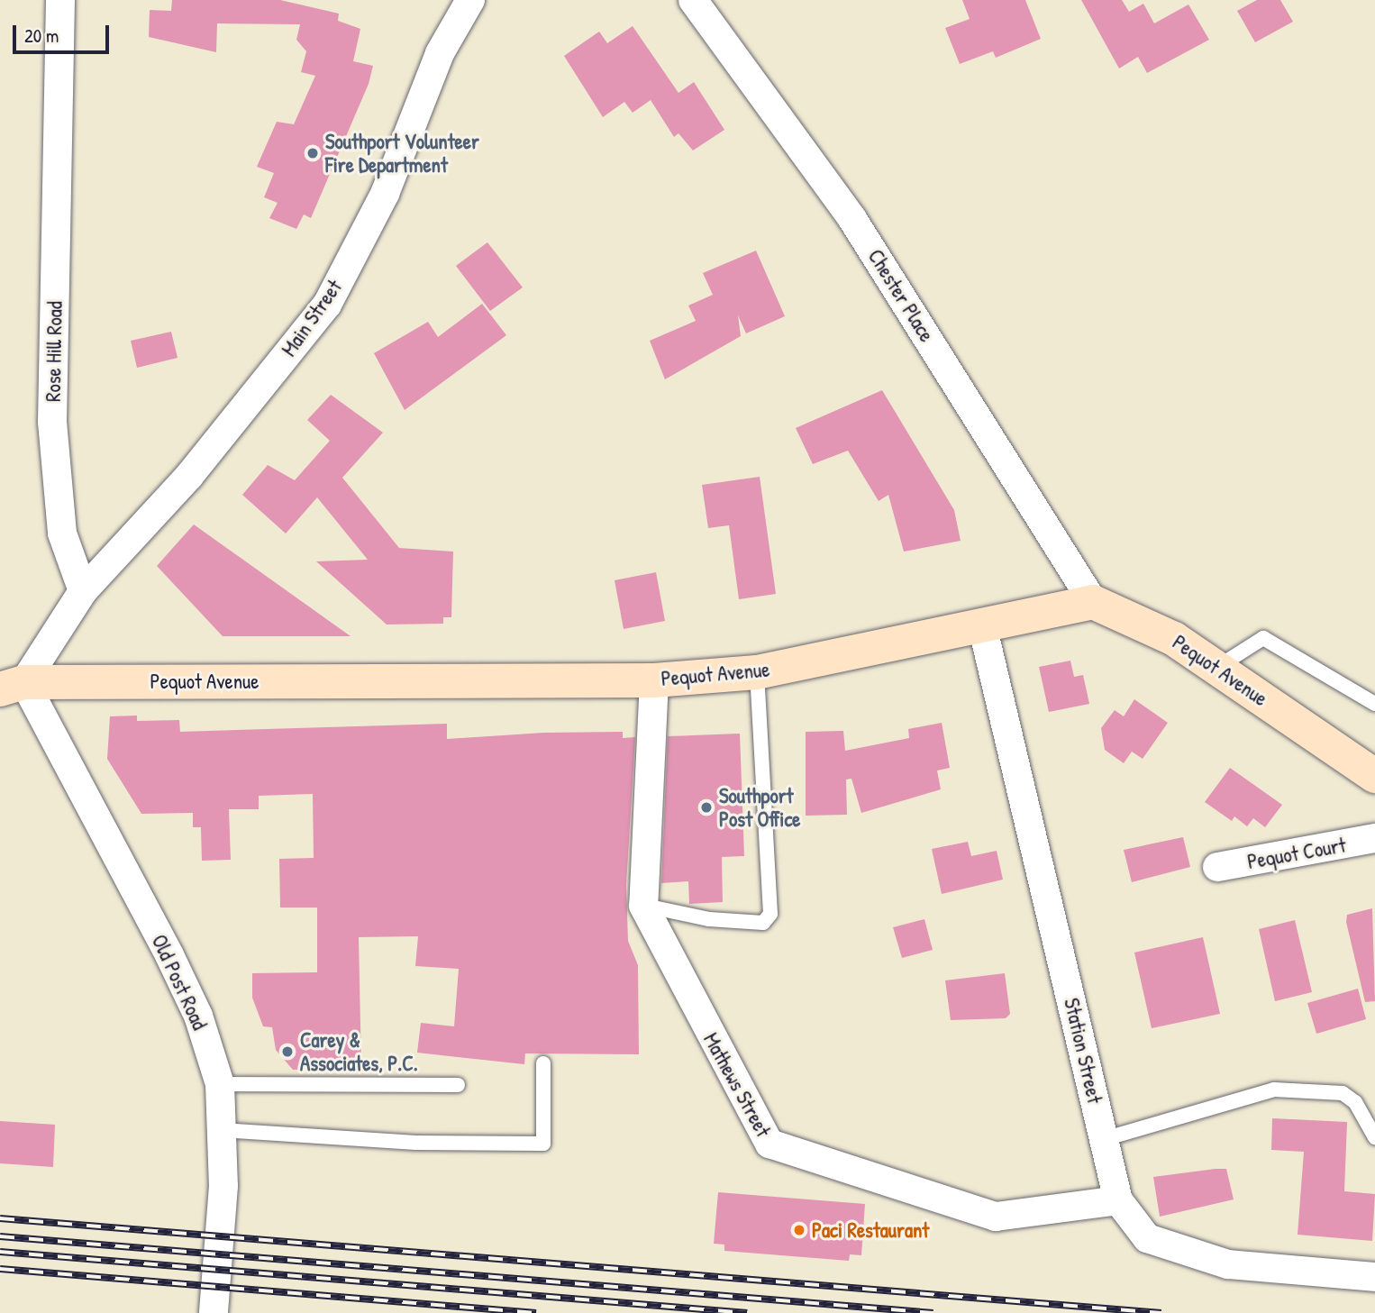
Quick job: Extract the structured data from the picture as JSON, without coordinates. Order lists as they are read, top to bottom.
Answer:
{
  "streets": {
    "street": [
      "Chester Place",
      "Main Street",
      "Rose Hill Road",
      "Pequot Avenue",
      "Pequot Court",
      "Old Post Road",
      "Station Street",
      "Mathews Street"
    ]
  },
  "crossings": [
    ["Chester Place", "Pequot Avenue"],
    ["Main Street", "Rose Hill Road"],
    ["Pequot Avenue", "Old Post Road"],
    ["Pequot Avenue", "Station Street"],
    ["Station Street", "Mathews Street"]
  ],
  "places": [
    "Southport Volunteer Fire Department",
    "Southport Post Office",
    "Carey & Associates, P.C.",
    "Paci Restaurant"
  ],
  "scale_bar": "20 m"
}
